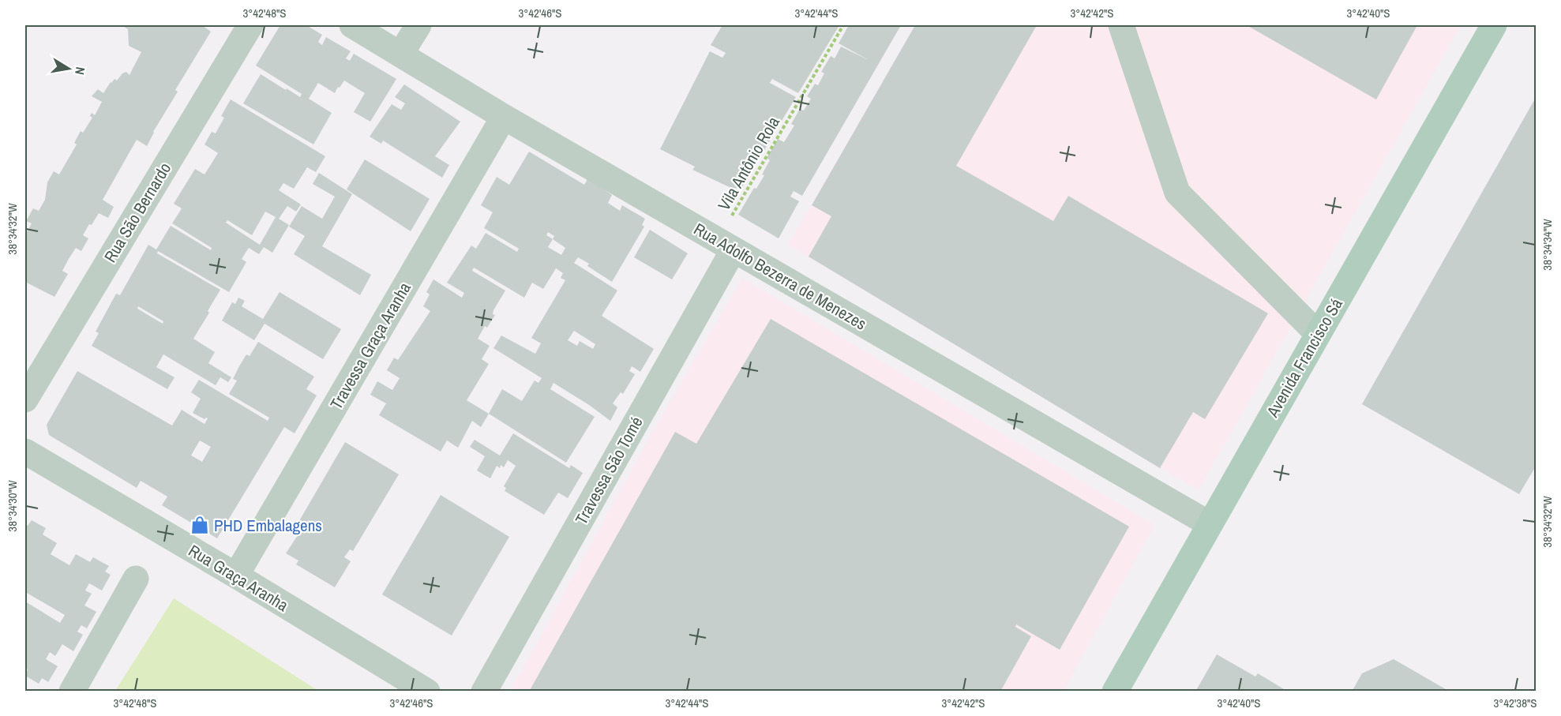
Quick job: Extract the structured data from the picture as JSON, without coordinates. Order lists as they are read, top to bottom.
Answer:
{
  "streets": {
    "main road": ["Avenida Francisco Sá"],
    "street": [
      "Rua São Bernardo",
      "Rua Adolfo Bezerra de Menezes",
      "Travessa Graça Aranha",
      "Travessa São Tomé",
      "Rua Graça Aranha"
    ],
    "path": ["Vila Antônio Rola"]
  },
  "crossings": [
    ["Vila Antônio Rola", "Rua Adolfo Bezerra de Menezes"],
    ["Vila Antônio Rola", "Travessa São Tomé"],
    ["Rua Adolfo Bezerra de Menezes", "Travessa Graça Aranha"],
    ["Rua Adolfo Bezerra de Menezes", "Avenida Francisco Sá"],
    ["Rua Adolfo Bezerra de Menezes", "Travessa São Tomé"],
    ["Travessa Graça Aranha", "Rua Graça Aranha"]
  ],
  "places": {
    "shop": ["PHD Embalagens"]
  },
  "north": "right",
  "coordinates": [
    "3°42'48\"S",
    "3°42'46\"S",
    "3°42'44\"S",
    "3°42'42\"S",
    "3°42'40\"S",
    "38°34'32\"W",
    "38°34'34\"W",
    "38°34'30\"W",
    "3°42'38\"S"
  ]
}
